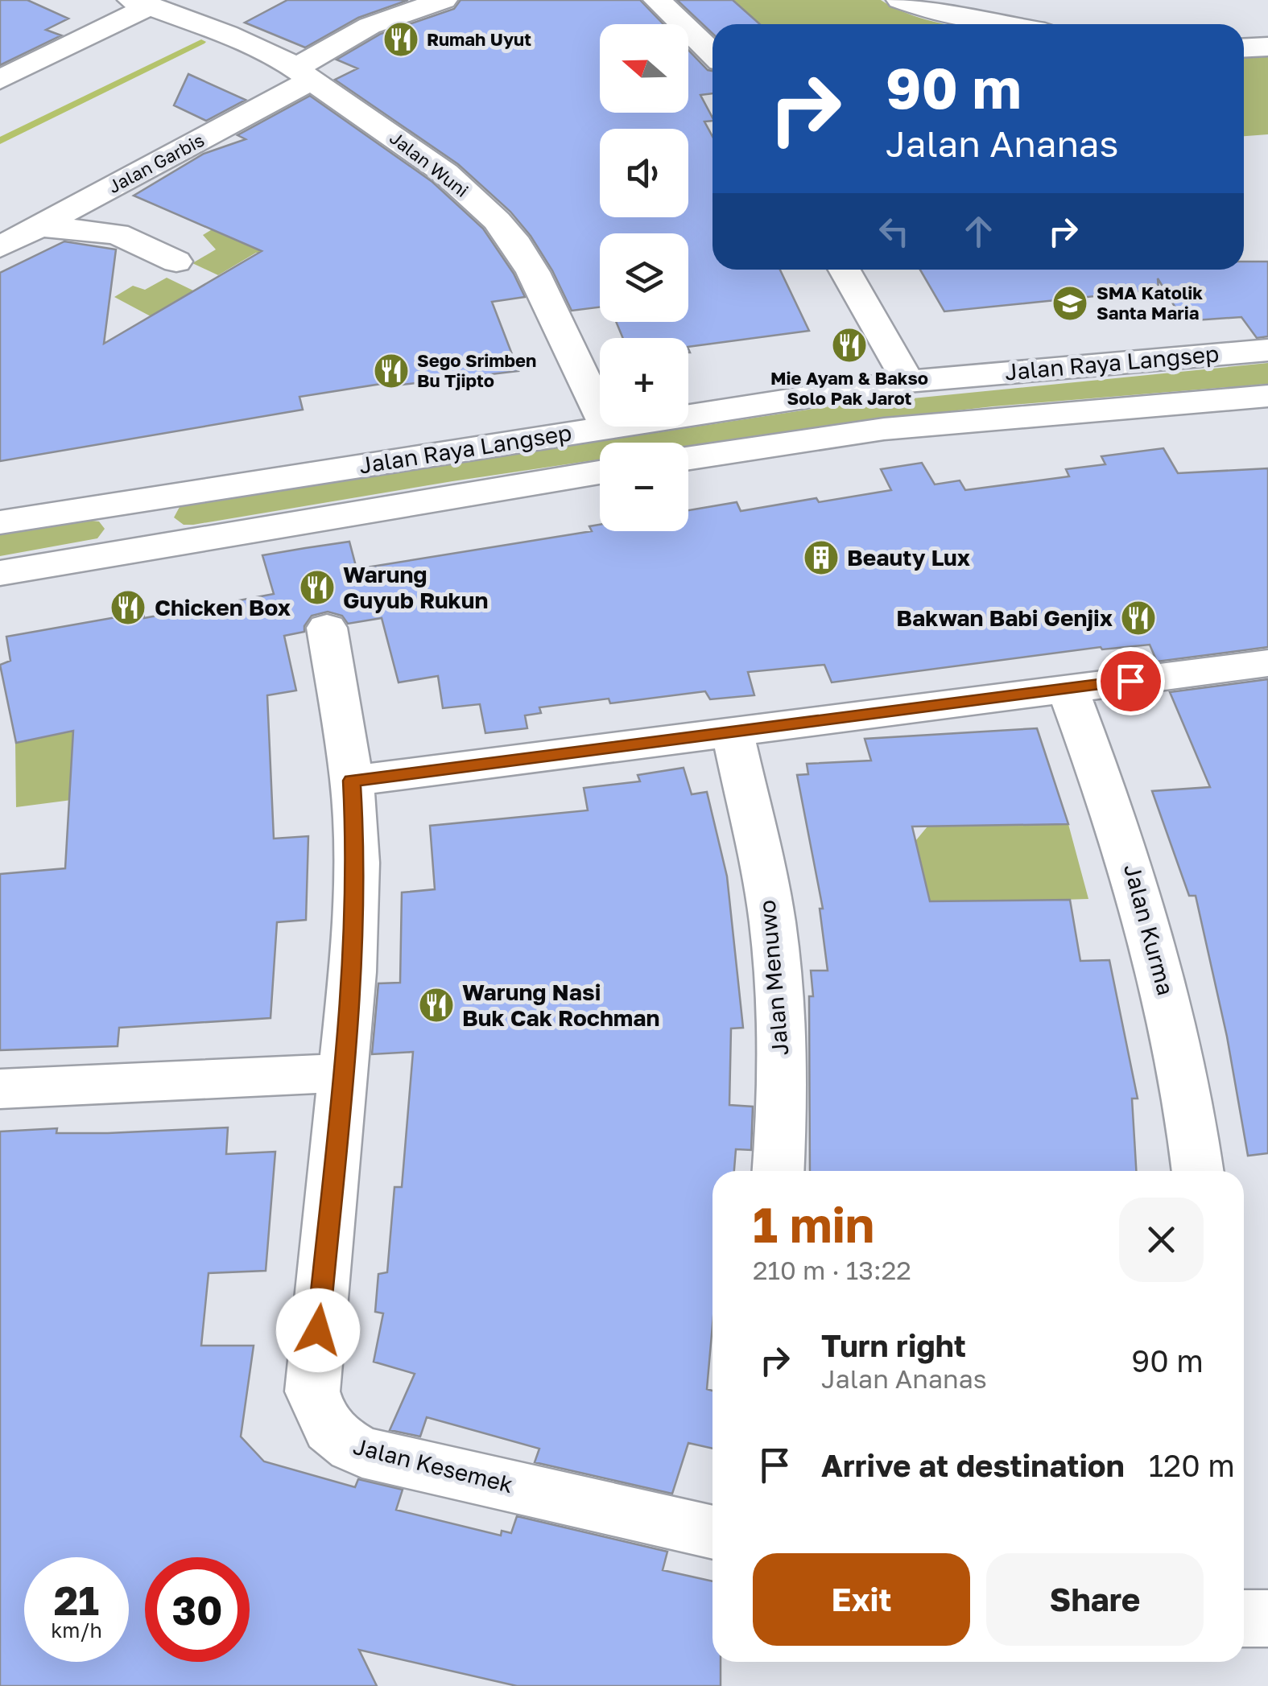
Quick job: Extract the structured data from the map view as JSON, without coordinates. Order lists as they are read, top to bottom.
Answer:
{
  "streets": {
    "street": [
      "Jalan Garbis",
      "Jalan Wuni",
      "Jalan Raya Langsep",
      "Jalan Kurma",
      "Jalan Menuwo",
      "Jalan Kesemek"
    ]
  },
  "crossings": [
    ["Jalan Garbis", "Jalan Wuni"]
  ],
  "places": {
    "restaurant": [
      "Rumah Uyut",
      "Mie Ayam & Bakso Solo Pak Jarot",
      "Sego Srimben Bu Tjipto",
      "Warung Guyub Rukun",
      "Chicken Box",
      "Bakwan Babi Genjix",
      "Warung Nasi Buk Cak Rochman"
    ],
    "school or university": ["SMA Katolik Santa Maria"],
    "building": ["Beauty Lux"]
  },
  "north": "left",
  "page": {
    "map_buttons": ["+", "−"],
    "turn": ["90 m", "Jalan Ananas"],
    "heading": ["1 min", "210 m · 13:22"],
    "list": [
      {
        "name": "Turn right",
        "note": "Jalan Ananas",
        "value": "90 m"
      },
      {
        "name": "Arrive at destination",
        "value": "120 m"
      }
    ],
    "buttons": ["Exit", "Share"],
    "speed": "21 km/h",
    "limit": "30"
  }
}
